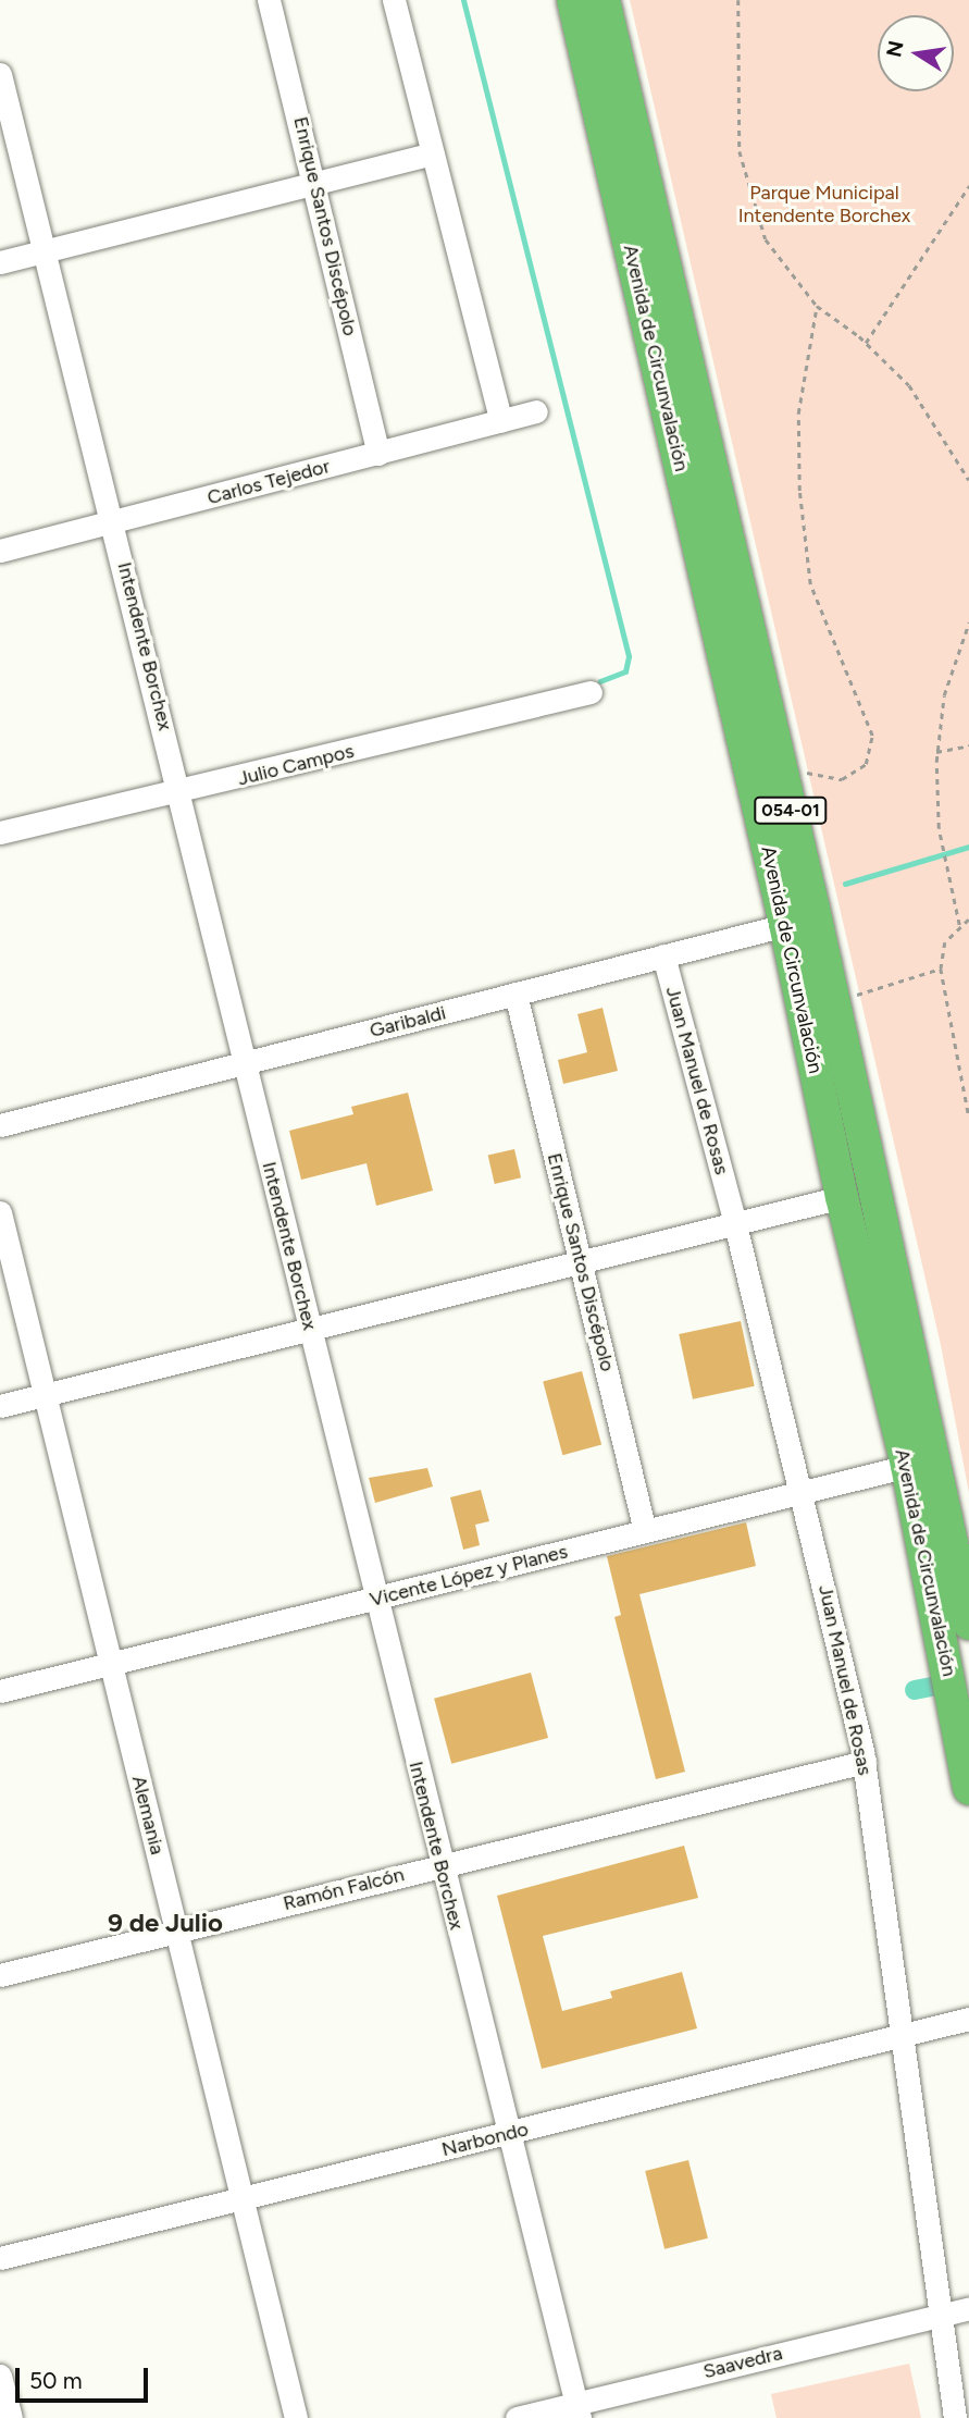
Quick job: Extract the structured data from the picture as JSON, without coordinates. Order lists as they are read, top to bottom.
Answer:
{
  "streets": {
    "highway": ["Avenida de Circunvalación", "054-01"],
    "street": [
      "Enrique Santos Discépolo",
      "Carlos Tejedor",
      "Intendente Borchex",
      "Julio Campos",
      "Garibaldi",
      "Juan Manuel de Rosas",
      "Vicente López y Planes",
      "Alemania",
      "Ramón Falcón",
      "Narbondo",
      "Saavedra"
    ]
  },
  "crossings": [
    ["Enrique Santos Discépolo", "Carlos Tejedor"],
    ["Enrique Santos Discépolo", "Garibaldi"],
    ["Enrique Santos Discépolo", "Vicente López y Planes"],
    ["Avenida de Circunvalación", "Garibaldi"],
    ["Avenida de Circunvalación", "Vicente López y Planes"],
    ["Carlos Tejedor", "Intendente Borchex"],
    ["Intendente Borchex", "Julio Campos"],
    ["Intendente Borchex", "Garibaldi"],
    ["Intendente Borchex", "Vicente López y Planes"],
    ["Intendente Borchex", "Ramón Falcón"],
    ["Intendente Borchex", "Narbondo"],
    ["Intendente Borchex", "Saavedra"],
    ["Garibaldi", "Juan Manuel de Rosas"],
    ["Juan Manuel de Rosas", "Vicente López y Planes"],
    ["Juan Manuel de Rosas", "Ramón Falcón"],
    ["Juan Manuel de Rosas", "Narbondo"],
    ["Juan Manuel de Rosas", "Saavedra"],
    ["Vicente López y Planes", "Alemania"],
    ["Alemania", "Ramón Falcón"],
    ["Alemania", "Narbondo"]
  ],
  "districts": ["9 de Julio"],
  "parks": ["Parque Municipal Intendente Borchex"],
  "scale_bar": "50 m",
  "north": "left"
}
